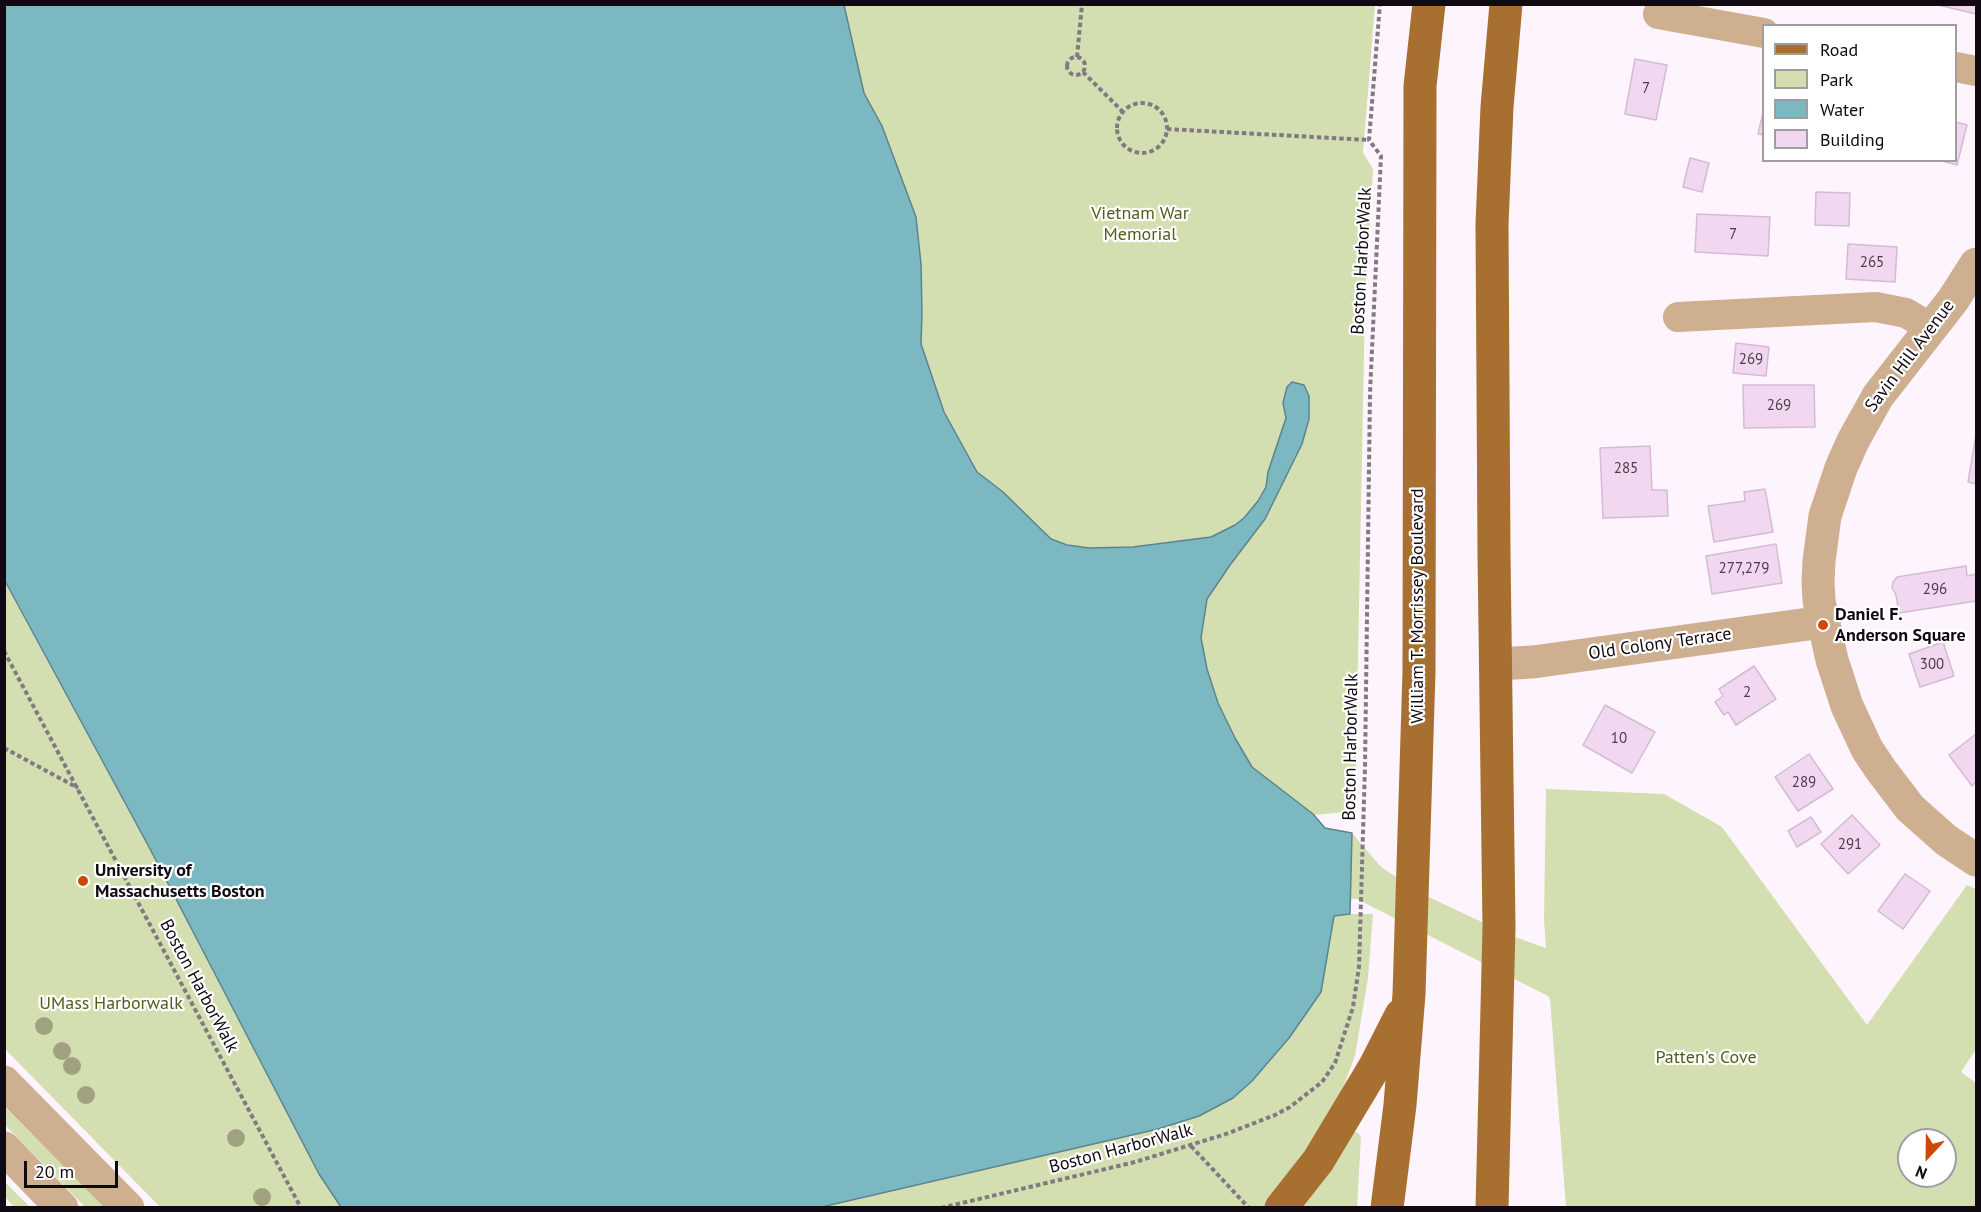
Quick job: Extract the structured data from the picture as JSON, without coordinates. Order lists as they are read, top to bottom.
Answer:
{
  "streets": {
    "main road": ["William T. Morrissey Boulevard"],
    "street": ["Savin Hill Avenue", "Old Colony Terrace"],
    "path": ["Boston HarborWalk"]
  },
  "crossings": [
    ["Savin Hill Avenue", "Old Colony Terrace"]
  ],
  "parks": ["Vietnam War Memorial", "UMass Harborwalk", "Patten's Cove"],
  "places": ["Daniel F. Anderson Square", "University of Massachusetts Boston"],
  "house_numbers": [
    "7",
    "7",
    "265",
    "269",
    "269",
    "285",
    "277,279",
    "296",
    "300",
    "2",
    "10",
    "289",
    "291"
  ],
  "legend": [
    "Road",
    "Park",
    "Water",
    "Building"
  ],
  "scale_bar": "20 m",
  "north": "bottom"
}
